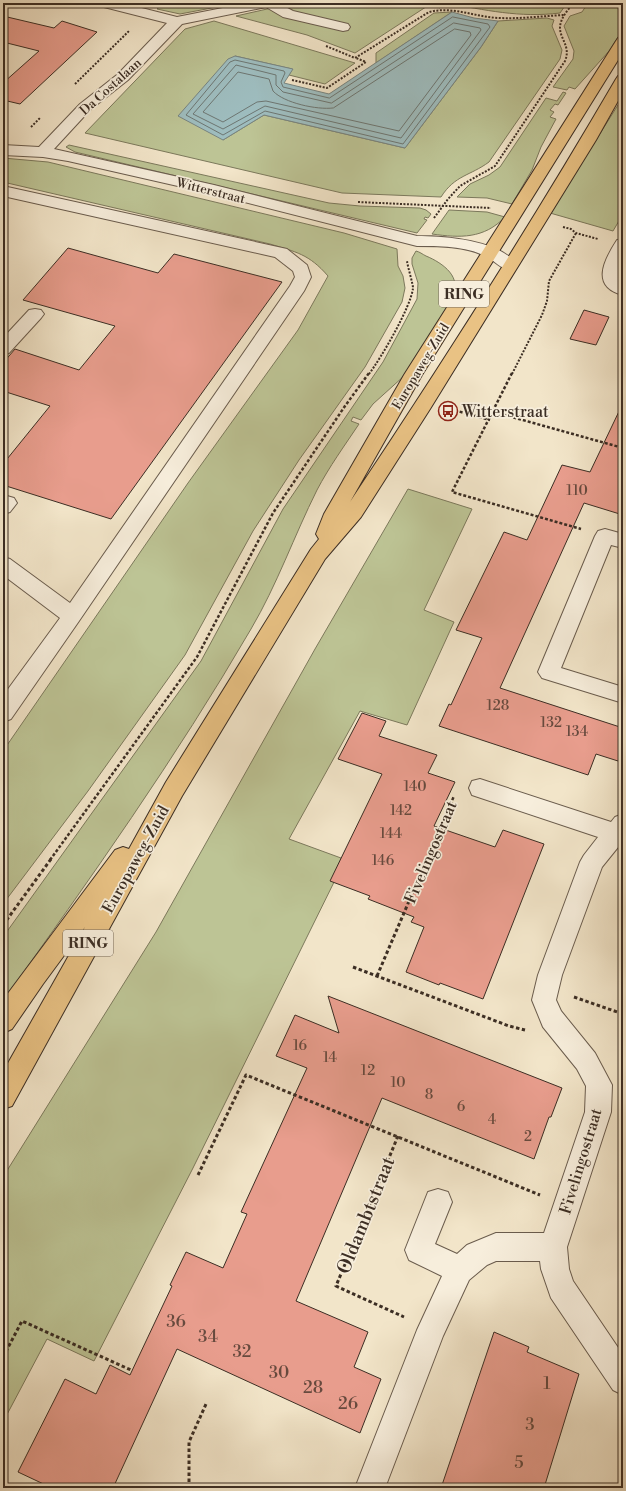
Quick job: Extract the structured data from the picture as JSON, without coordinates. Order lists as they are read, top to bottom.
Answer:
{
  "streets": {
    "main road": ["RING", "Europaweg-Zuid"],
    "street": ["Da Costalaan", "Witterstraat", "Fivelingostraat"],
    "path": ["Oldambtstraat"]
  },
  "crossings": [
    ["Da Costalaan", "Witterstraat"],
    ["Witterstraat", "Europaweg-Zuid"],
    ["Fivelingostraat", "Oldambtstraat"]
  ],
  "places": {
    "bus stop": ["Witterstraat"]
  },
  "house_numbers": [
    "110",
    "128",
    "132",
    "134",
    "140",
    "142",
    "144",
    "146",
    "16",
    "14",
    "12",
    "10",
    "8",
    "6",
    "4",
    "2",
    "36",
    "34",
    "32",
    "30",
    "1",
    "28",
    "26",
    "3",
    "5"
  ]
}
